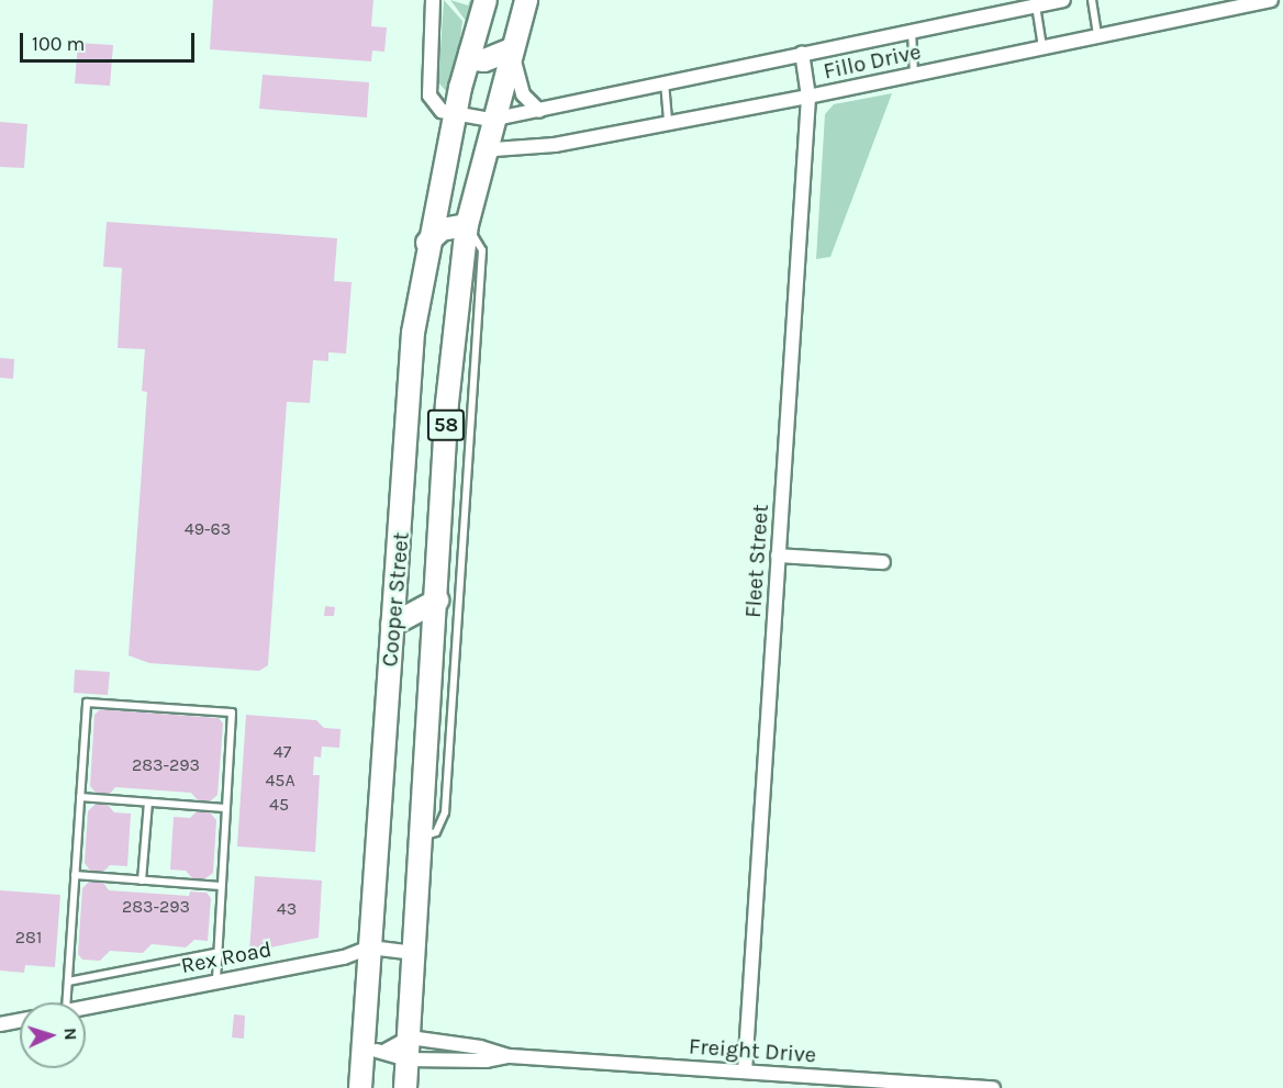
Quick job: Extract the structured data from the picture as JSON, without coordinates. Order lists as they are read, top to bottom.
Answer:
{
  "streets": {
    "main road": ["58", "Cooper Street"],
    "street": [
      "Fillo Drive",
      "Fleet Street",
      "Rex Road",
      "Freight Drive"
    ]
  },
  "crossings": [
    ["Fillo Drive", "Fleet Street"],
    ["Fillo Drive", "Cooper Street"],
    ["Fleet Street", "Freight Drive"],
    ["Cooper Street", "Rex Road"],
    ["Cooper Street", "Freight Drive"]
  ],
  "house_numbers": [
    "49-63",
    "47",
    "283-293",
    "45A",
    "45",
    "283-293",
    "43",
    "281"
  ],
  "scale_bar": "100 m",
  "north": "right"
}
